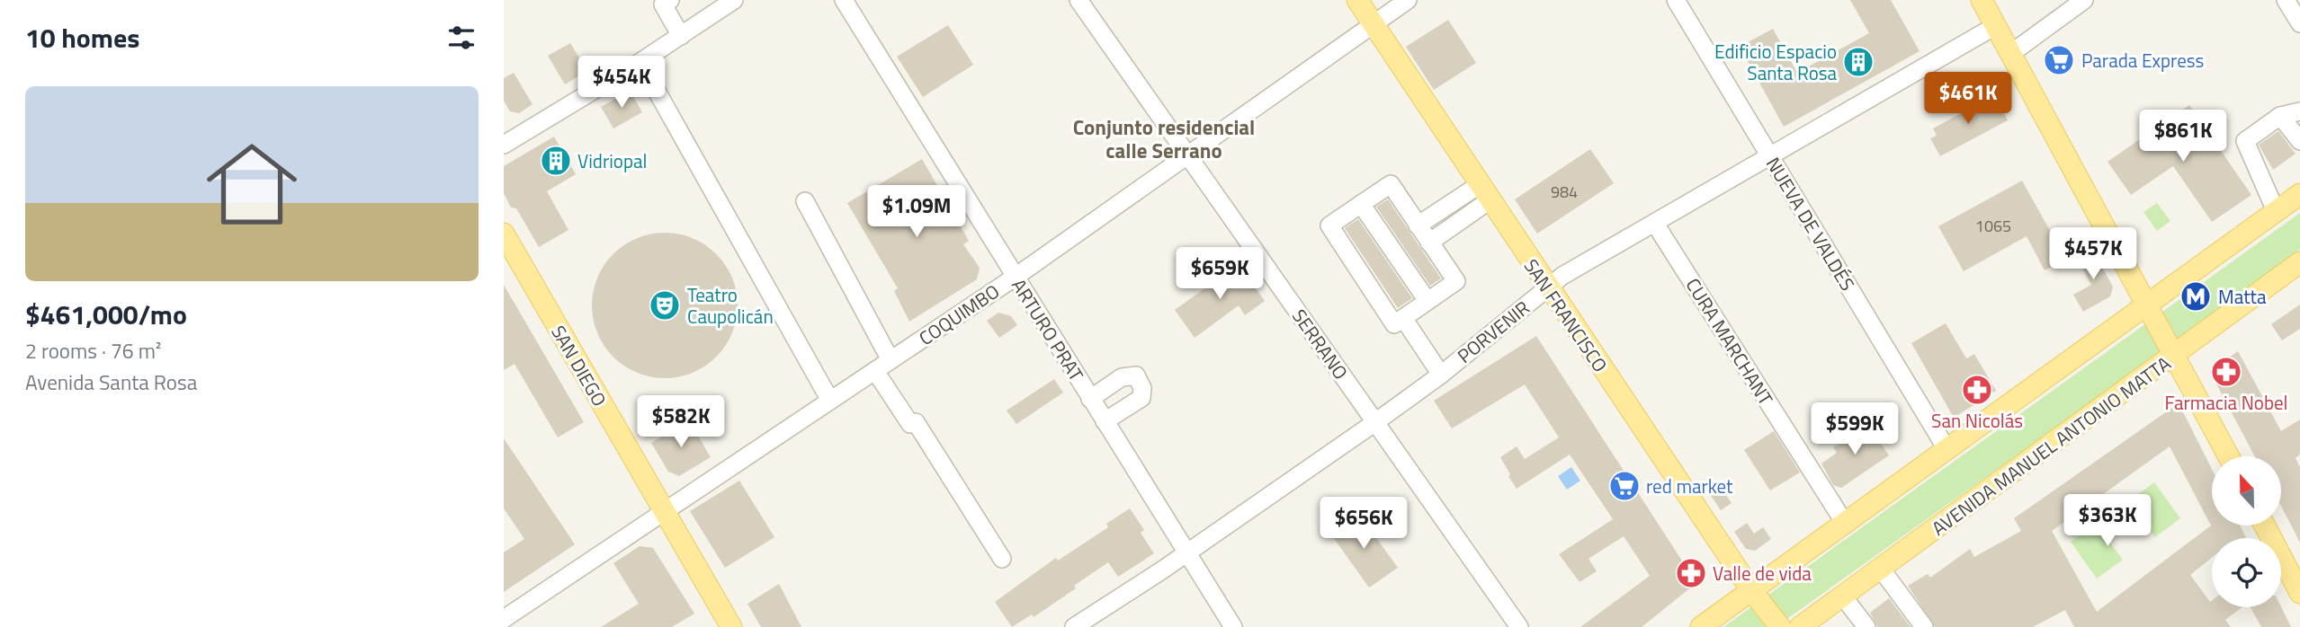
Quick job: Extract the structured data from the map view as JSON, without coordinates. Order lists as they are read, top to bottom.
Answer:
{
  "streets": {
    "main road": ["SAN FRANCISCO", "SAN DIEGO", "AVENIDA MANUEL ANTONIO MATTA"],
    "street": [
      "NUEVA DE VALDÉS",
      "COQUIMBO",
      "ARTURO PRAT",
      "PORVENIR",
      "CURA MARCHANT",
      "SERRANO"
    ]
  },
  "crossings": [
    ["NUEVA DE VALDÉS", "PORVENIR"],
    ["COQUIMBO", "SAN FRANCISCO"],
    ["COQUIMBO", "ARTURO PRAT"],
    ["COQUIMBO", "SERRANO"],
    ["COQUIMBO", "SAN DIEGO"],
    ["SAN FRANCISCO", "PORVENIR"],
    ["ARTURO PRAT", "PORVENIR"],
    ["PORVENIR", "CURA MARCHANT"],
    ["PORVENIR", "SERRANO"]
  ],
  "districts": ["Conjunto residencial calle Serrano"],
  "places": {
    "supermarket": ["Parada Express", "red market"],
    "building": ["Edificio Espacio Santa Rosa", "Vidriopal"],
    "metro station": ["Matta"],
    "theatre": ["Teatro Caupolicán"],
    "pharmacy": ["Farmacia Nobel", "San Nicolás", "Valle de vida"]
  },
  "house_numbers": ["984", "1065"],
  "north": "top",
  "page": {
    "heading": "10 homes",
    "price": [
      "$454K",
      "$461K",
      "$861K",
      "$1.09M",
      "$457K",
      "$659K",
      "$582K",
      "$599K",
      "$363K",
      "$656K"
    ],
    "list": [
      {
        "name": "$461,000/mo",
        "note": "2 rooms · 76 m² · Avenida Santa Rosa"
      }
    ]
  }
}
